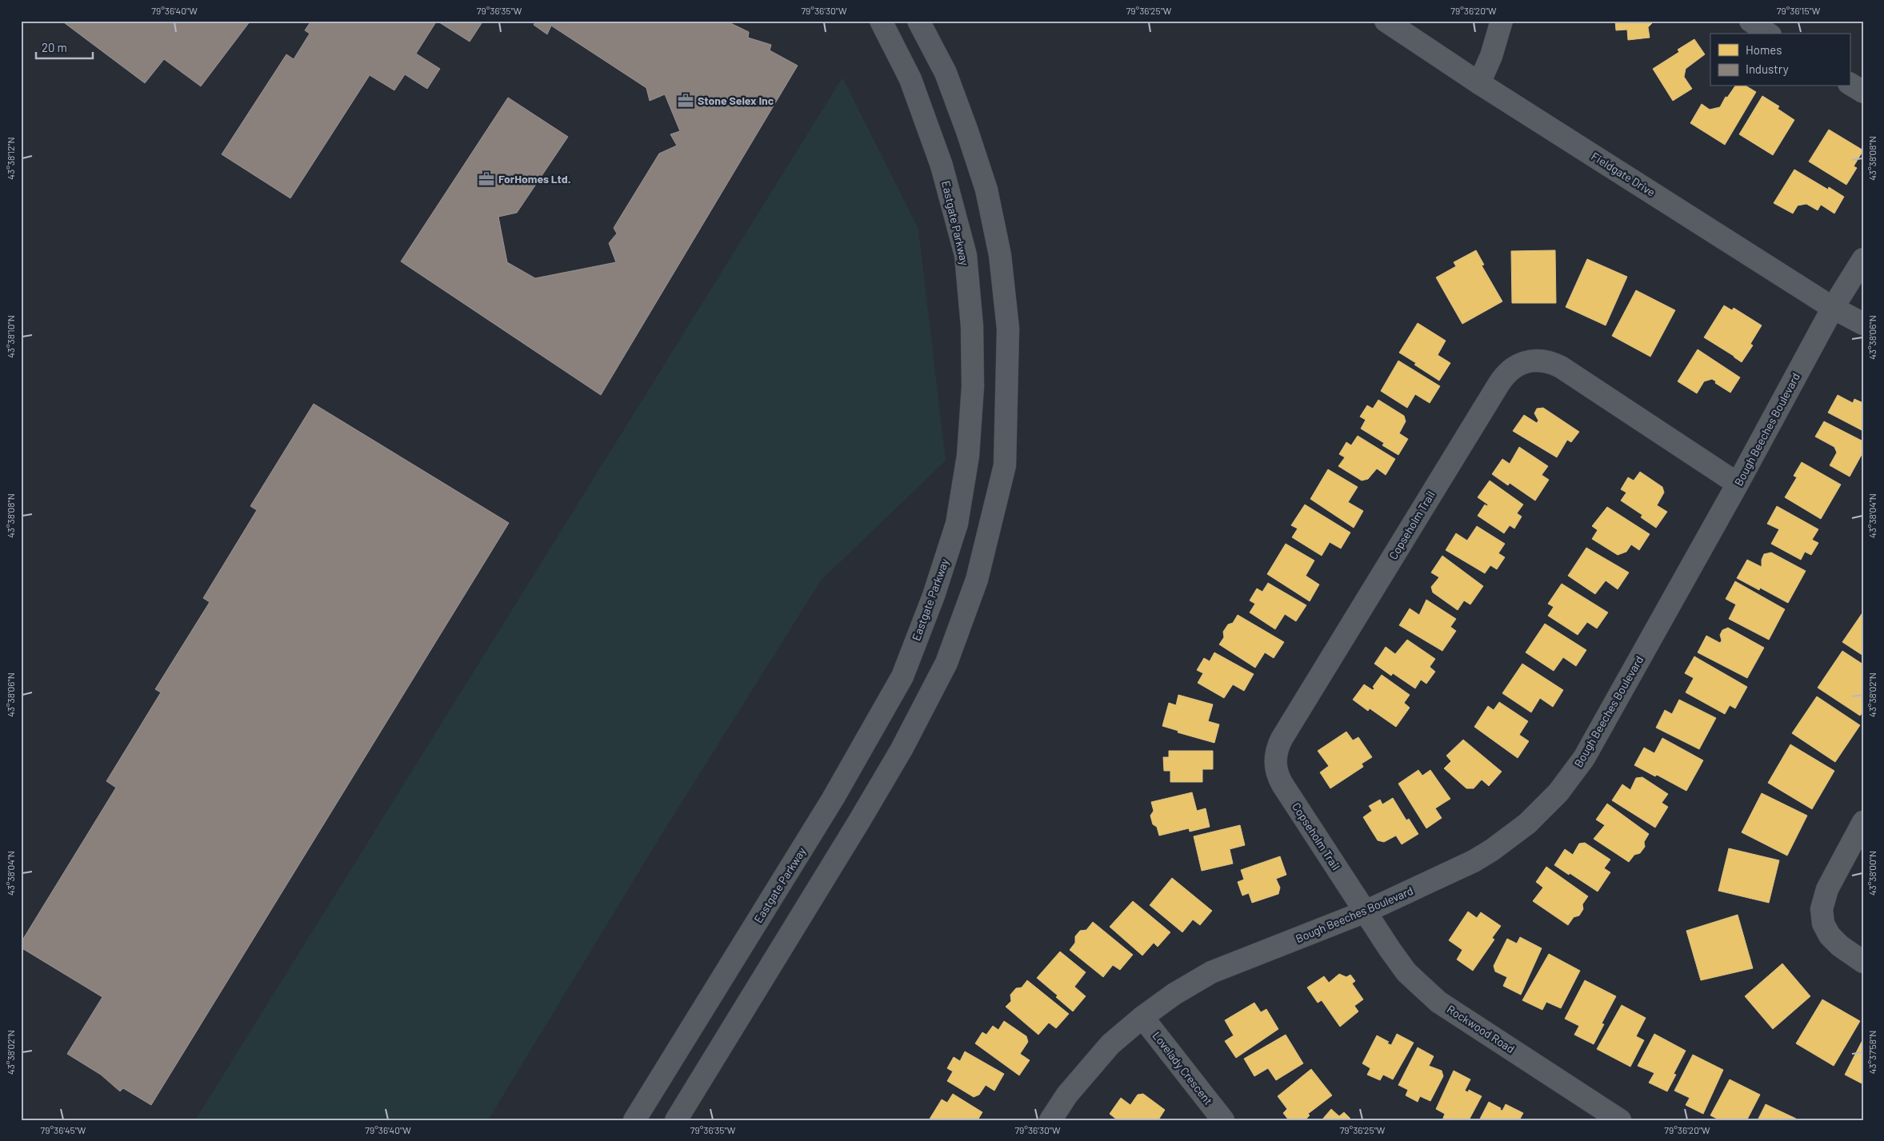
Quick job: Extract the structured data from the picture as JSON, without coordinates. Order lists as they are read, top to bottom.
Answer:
{
  "streets": {
    "main road": ["Eastgate Parkway"],
    "street": [
      "Fieldgate Drive",
      "Bough Beeches Boulevard",
      "Copseholm Trail",
      "Rockwood Road",
      "Lovelady Crescent"
    ]
  },
  "crossings": [
    ["Fieldgate Drive", "Bough Beeches Boulevard"],
    ["Bough Beeches Boulevard", "Copseholm Trail"],
    ["Bough Beeches Boulevard", "Rockwood Road"],
    ["Bough Beeches Boulevard", "Lovelady Crescent"],
    ["Copseholm Trail", "Rockwood Road"]
  ],
  "places": {
    "office": ["Stone Selex Inc", "ForHomes Ltd."]
  },
  "legend": ["Homes", "Industry"],
  "scale_bar": "20 m",
  "coordinates": [
    "79°36'40\"W",
    "79°36'35\"W",
    "79°36'30\"W",
    "79°36'25\"W",
    "79°36'20\"W",
    "79°36'15\"W",
    "43°38'12\"N",
    "43°38'08\"N",
    "43°38'10\"N",
    "43°38'06\"N",
    "43°38'04\"N",
    "43°38'02\"N",
    "43°38'00\"N",
    "43°37'58\"N",
    "79°36'45\"W"
  ]
}
